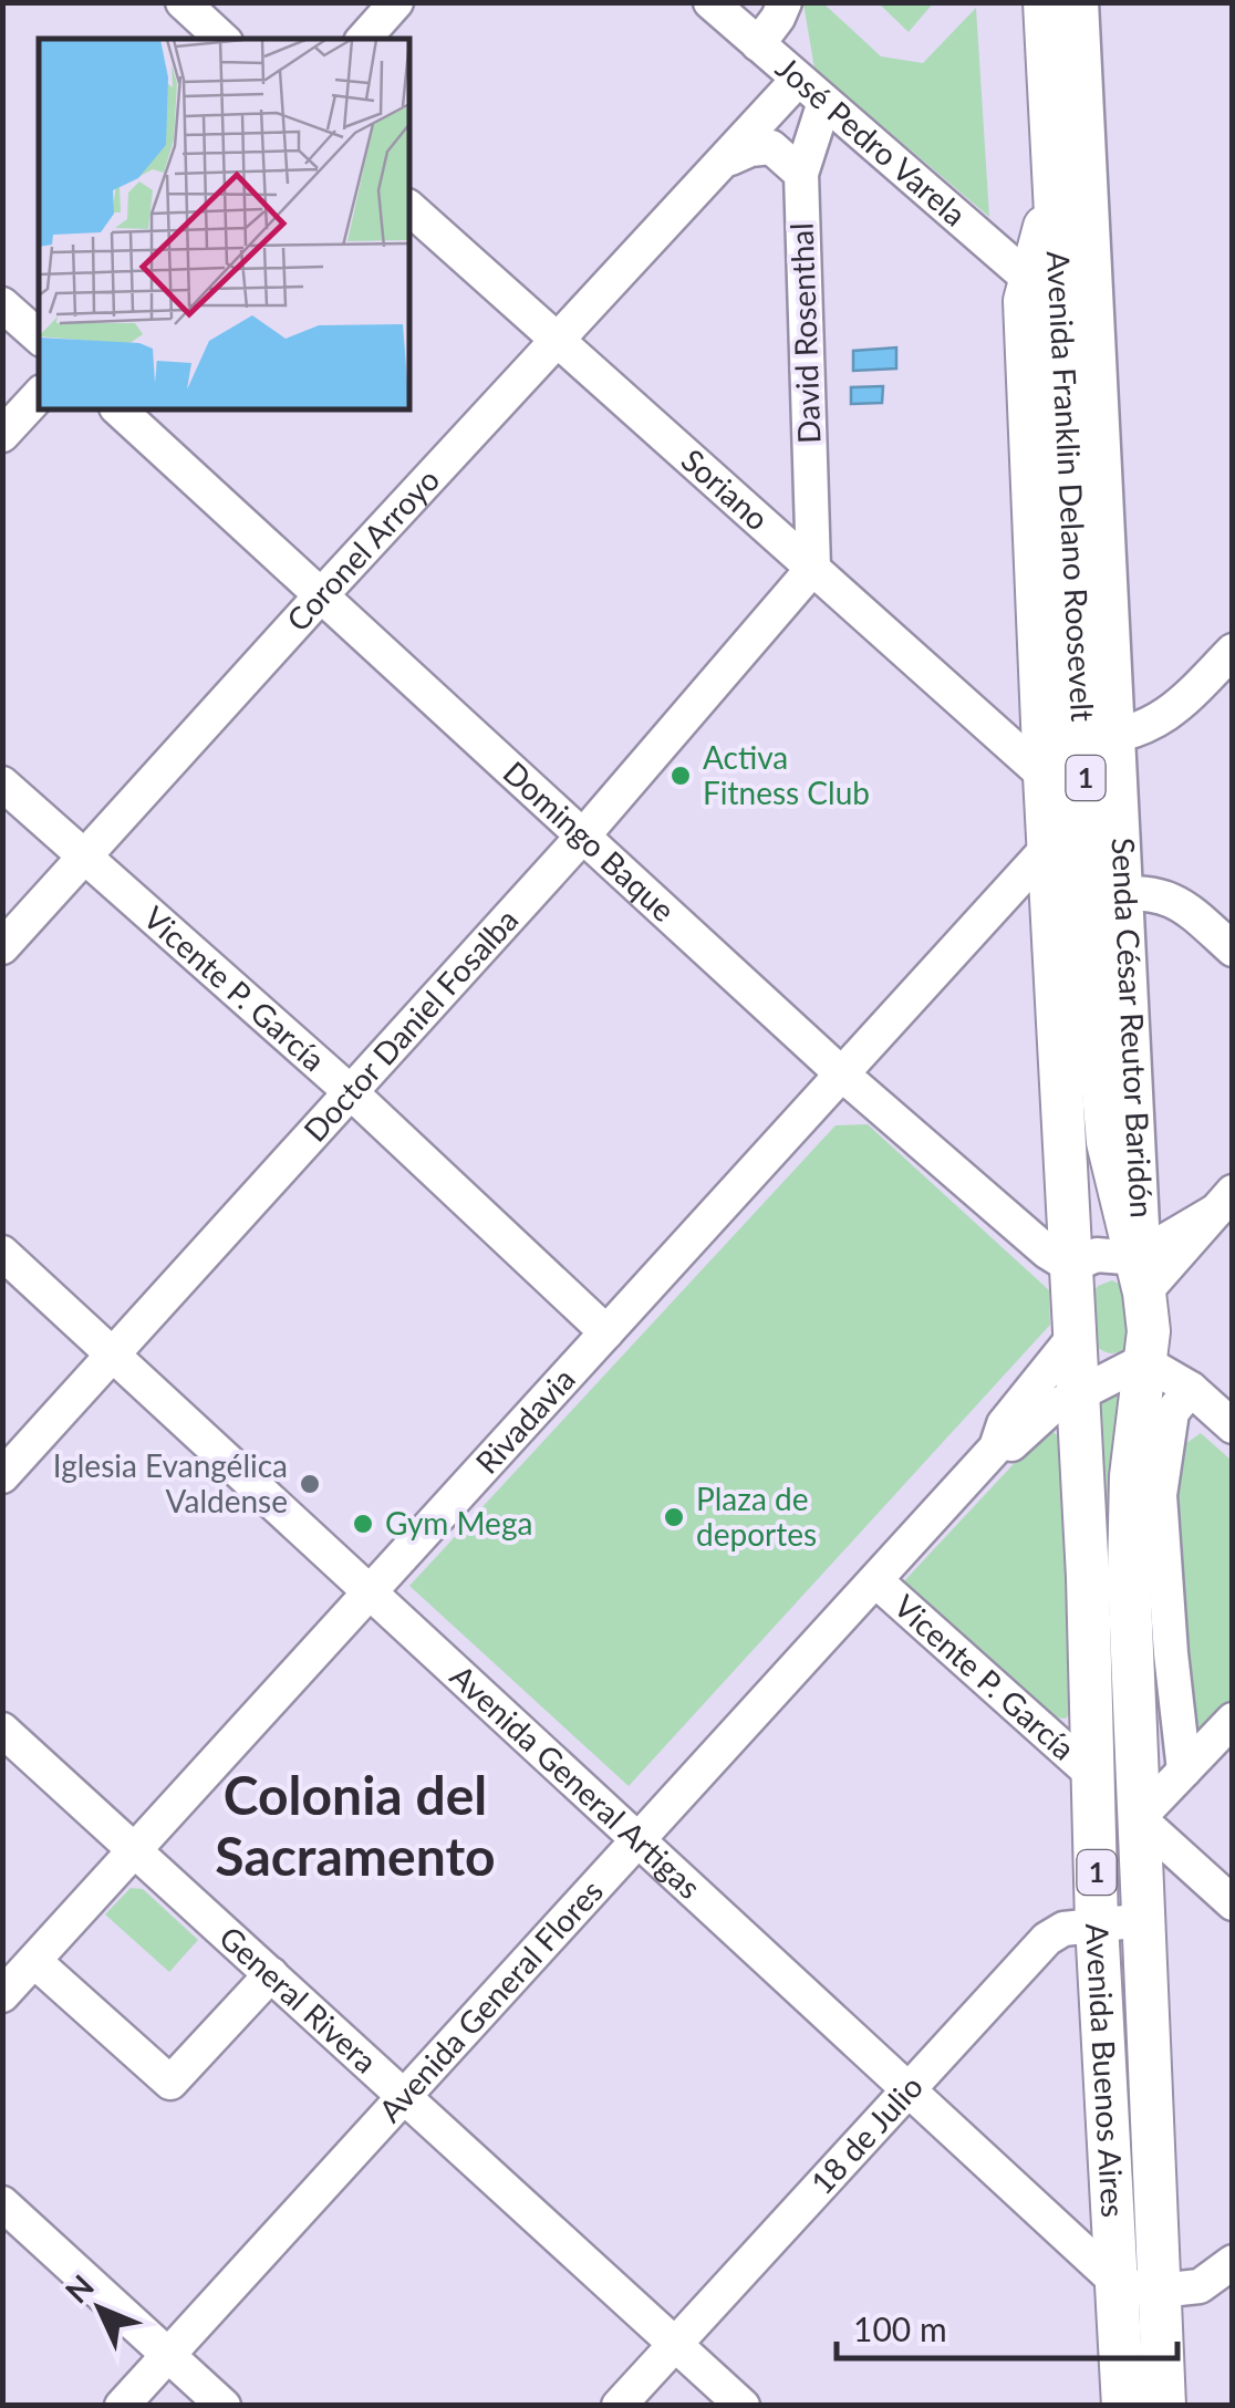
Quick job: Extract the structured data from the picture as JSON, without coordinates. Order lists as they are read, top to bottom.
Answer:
{
  "streets": {
    "main road": ["Avenida Franklin Delano Roosevelt", "1", "Avenida Buenos Aires"],
    "street": [
      "José Pedro Varela",
      "David Rosenthal",
      "Soriano",
      "Coronel Arroyo",
      "Domingo Baque",
      "Vicente P. García",
      "Doctor Daniel Fosalba",
      "Rivadavia",
      "Avenida General Artigas",
      "Avenida General Flores",
      "General Rivera",
      "18 de Julio"
    ]
  },
  "crossings": [
    ["José Pedro Varela", "David Rosenthal"],
    ["José Pedro Varela", "Avenida Franklin Delano Roosevelt"],
    ["José Pedro Varela", "Coronel Arroyo"],
    ["José Pedro Varela", "1"],
    ["David Rosenthal", "Soriano"],
    ["David Rosenthal", "Doctor Daniel Fosalba"],
    ["Avenida Franklin Delano Roosevelt", "Soriano"],
    ["Avenida Franklin Delano Roosevelt", "1"],
    ["Avenida Franklin Delano Roosevelt", "Domingo Baque"],
    ["Avenida Franklin Delano Roosevelt", "Rivadavia"],
    ["Avenida Franklin Delano Roosevelt", "Avenida General Flores"],
    ["Avenida Franklin Delano Roosevelt", "Avenida Buenos Aires"],
    ["Soriano", "Coronel Arroyo"],
    ["Soriano", "Doctor Daniel Fosalba"],
    ["Coronel Arroyo", "Domingo Baque"],
    ["Coronel Arroyo", "Vicente P. García"],
    ["Domingo Baque", "Doctor Daniel Fosalba"],
    ["Domingo Baque", "Rivadavia"],
    ["Vicente P. García", "Doctor Daniel Fosalba"],
    ["Vicente P. García", "Rivadavia"],
    ["Vicente P. García", "Avenida General Flores"],
    ["Vicente P. García", "Avenida Buenos Aires"],
    ["Doctor Daniel Fosalba", "Avenida General Artigas"],
    ["Rivadavia", "Avenida General Artigas"],
    ["Rivadavia", "General Rivera"],
    ["Avenida General Artigas", "Avenida General Flores"],
    ["Avenida General Artigas", "Avenida Buenos Aires"],
    ["Avenida General Artigas", "18 de Julio"],
    ["Avenida General Flores", "General Rivera"],
    ["Avenida General Flores", "Avenida Buenos Aires"],
    ["General Rivera", "18 de Julio"],
    ["Avenida Buenos Aires", "18 de Julio"]
  ],
  "districts": ["Colonia del Sacramento"],
  "places": [
    "Activa Fitness Club",
    "Iglesia Evangélica Valdense",
    "Plaza de deportes",
    "Gym Mega"
  ],
  "scale_bar": "100 m",
  "north": "top left"
}
